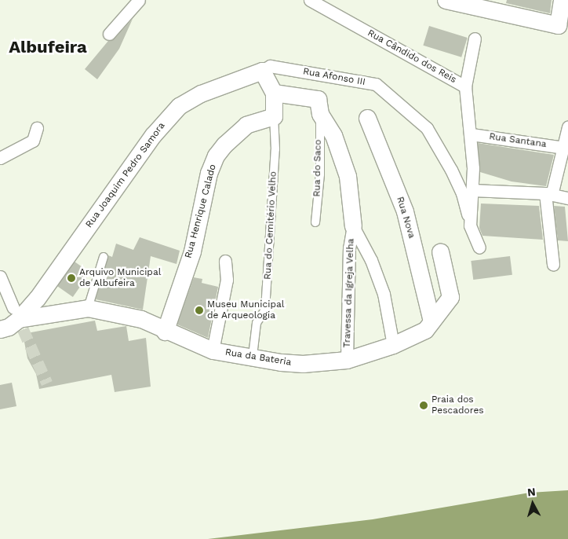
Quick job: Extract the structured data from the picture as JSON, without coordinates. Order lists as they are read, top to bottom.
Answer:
{
  "streets": {
    "street": [
      "Rua Cândido dos Reis",
      "Rua Afonso III",
      "Rua Santana",
      "Rua Joaquim Pedro Samora",
      "Rua Henrique Calado",
      "Rua Nova",
      "Rua do Cemitério Velho",
      "Travessa da Igreja Velha",
      "Rua da Bateria"
    ],
    "lane": ["Rua do Saco"]
  },
  "crossings": [
    ["Rua Cândido dos Reis", "Rua Afonso III"],
    ["Rua Cândido dos Reis", "Rua Santana"],
    ["Rua Afonso III", "Rua Joaquim Pedro Samora"],
    ["Rua Joaquim Pedro Samora", "Rua da Bateria"],
    ["Rua Henrique Calado", "Rua do Cemitério Velho"],
    ["Rua Henrique Calado", "Rua da Bateria"],
    ["Rua Nova", "Rua da Bateria"],
    ["Rua do Cemitério Velho", "Rua da Bateria"],
    ["Travessa da Igreja Velha", "Rua da Bateria"]
  ],
  "districts": ["Albufeira"],
  "places": ["Arquivo Municipal de Albufeira", "Museu Municipal de Arqueologia", "Praia dos Pescadores"],
  "north": "top"
}
